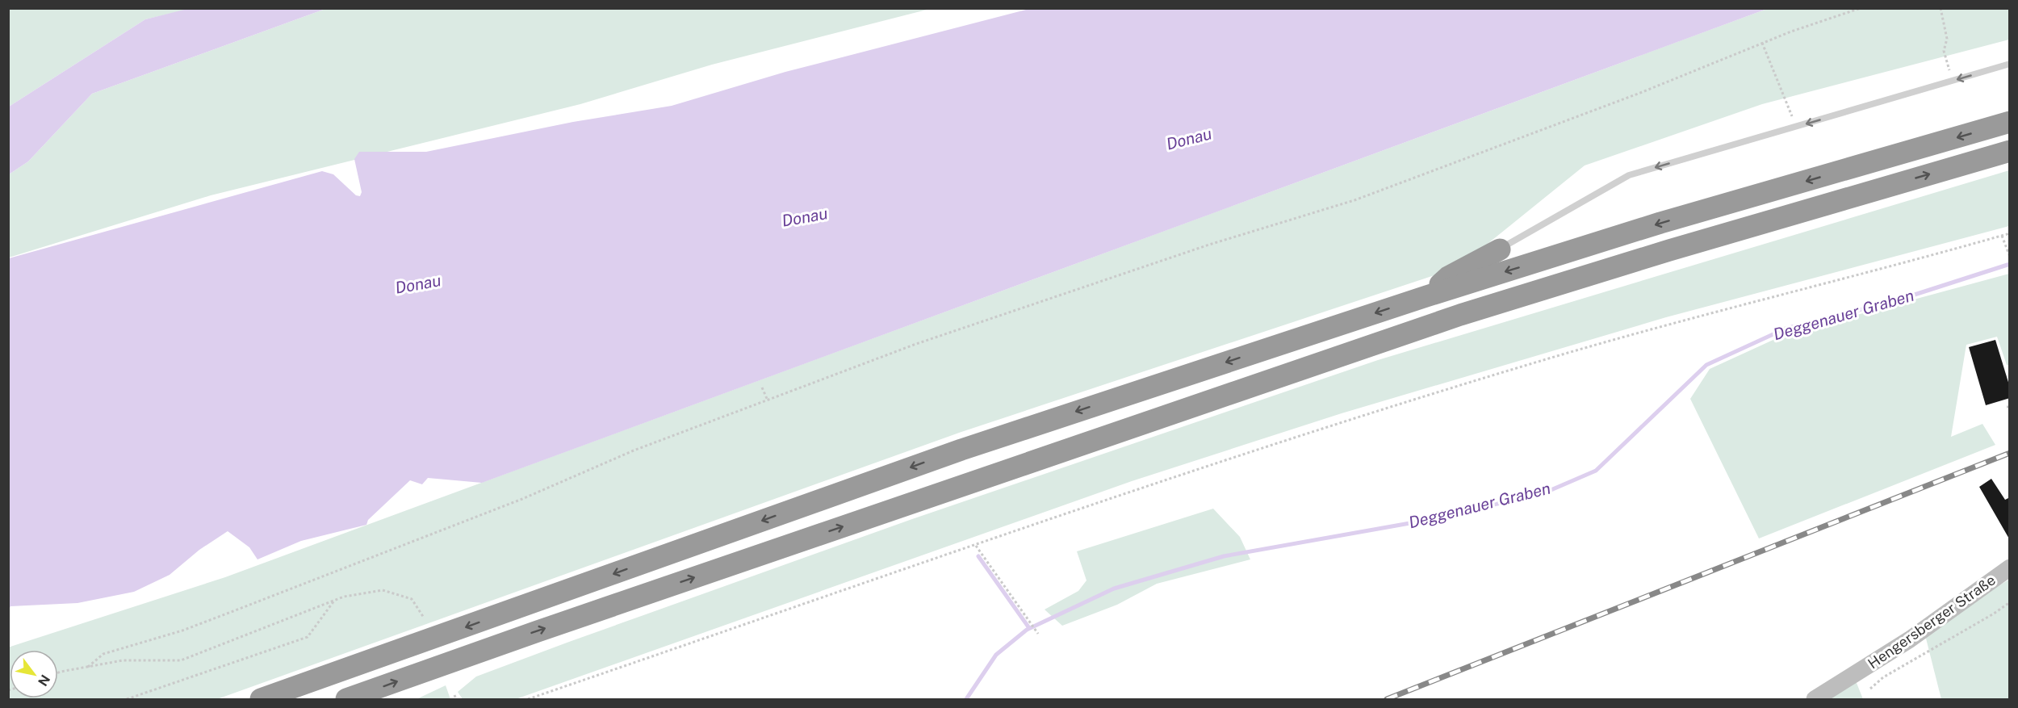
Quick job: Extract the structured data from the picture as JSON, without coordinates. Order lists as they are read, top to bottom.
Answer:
{
  "streets": {
    "main road": ["Hengersberger Straße"]
  },
  "water": ["Donau", "Deggenauer Graben"],
  "north": "bottom right"
}
